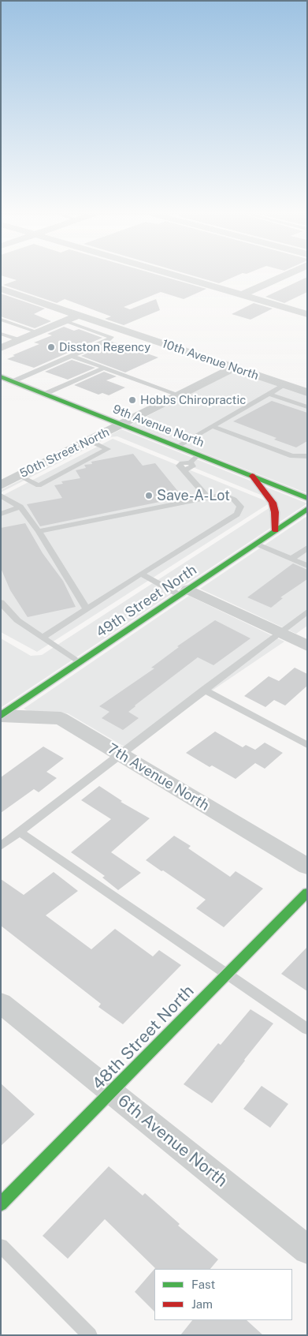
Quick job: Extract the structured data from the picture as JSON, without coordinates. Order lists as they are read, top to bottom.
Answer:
{
  "streets": {
    "street": [
      "10th Avenue North",
      "9th Avenue North",
      "50th Street North",
      "49th Street North",
      "7th Avenue North",
      "48th Street North",
      "6th Avenue North"
    ]
  },
  "crossings": [
    ["10th Avenue North", "50th Street North"],
    ["9th Avenue North", "50th Street North"],
    ["49th Street North", "7th Avenue North"],
    ["48th Street North", "6th Avenue North"]
  ],
  "places": ["Disston Regency", "Hobbs Chiropractic", "Save-A-Lot"],
  "legend": ["Fast", "Jam"]
}
